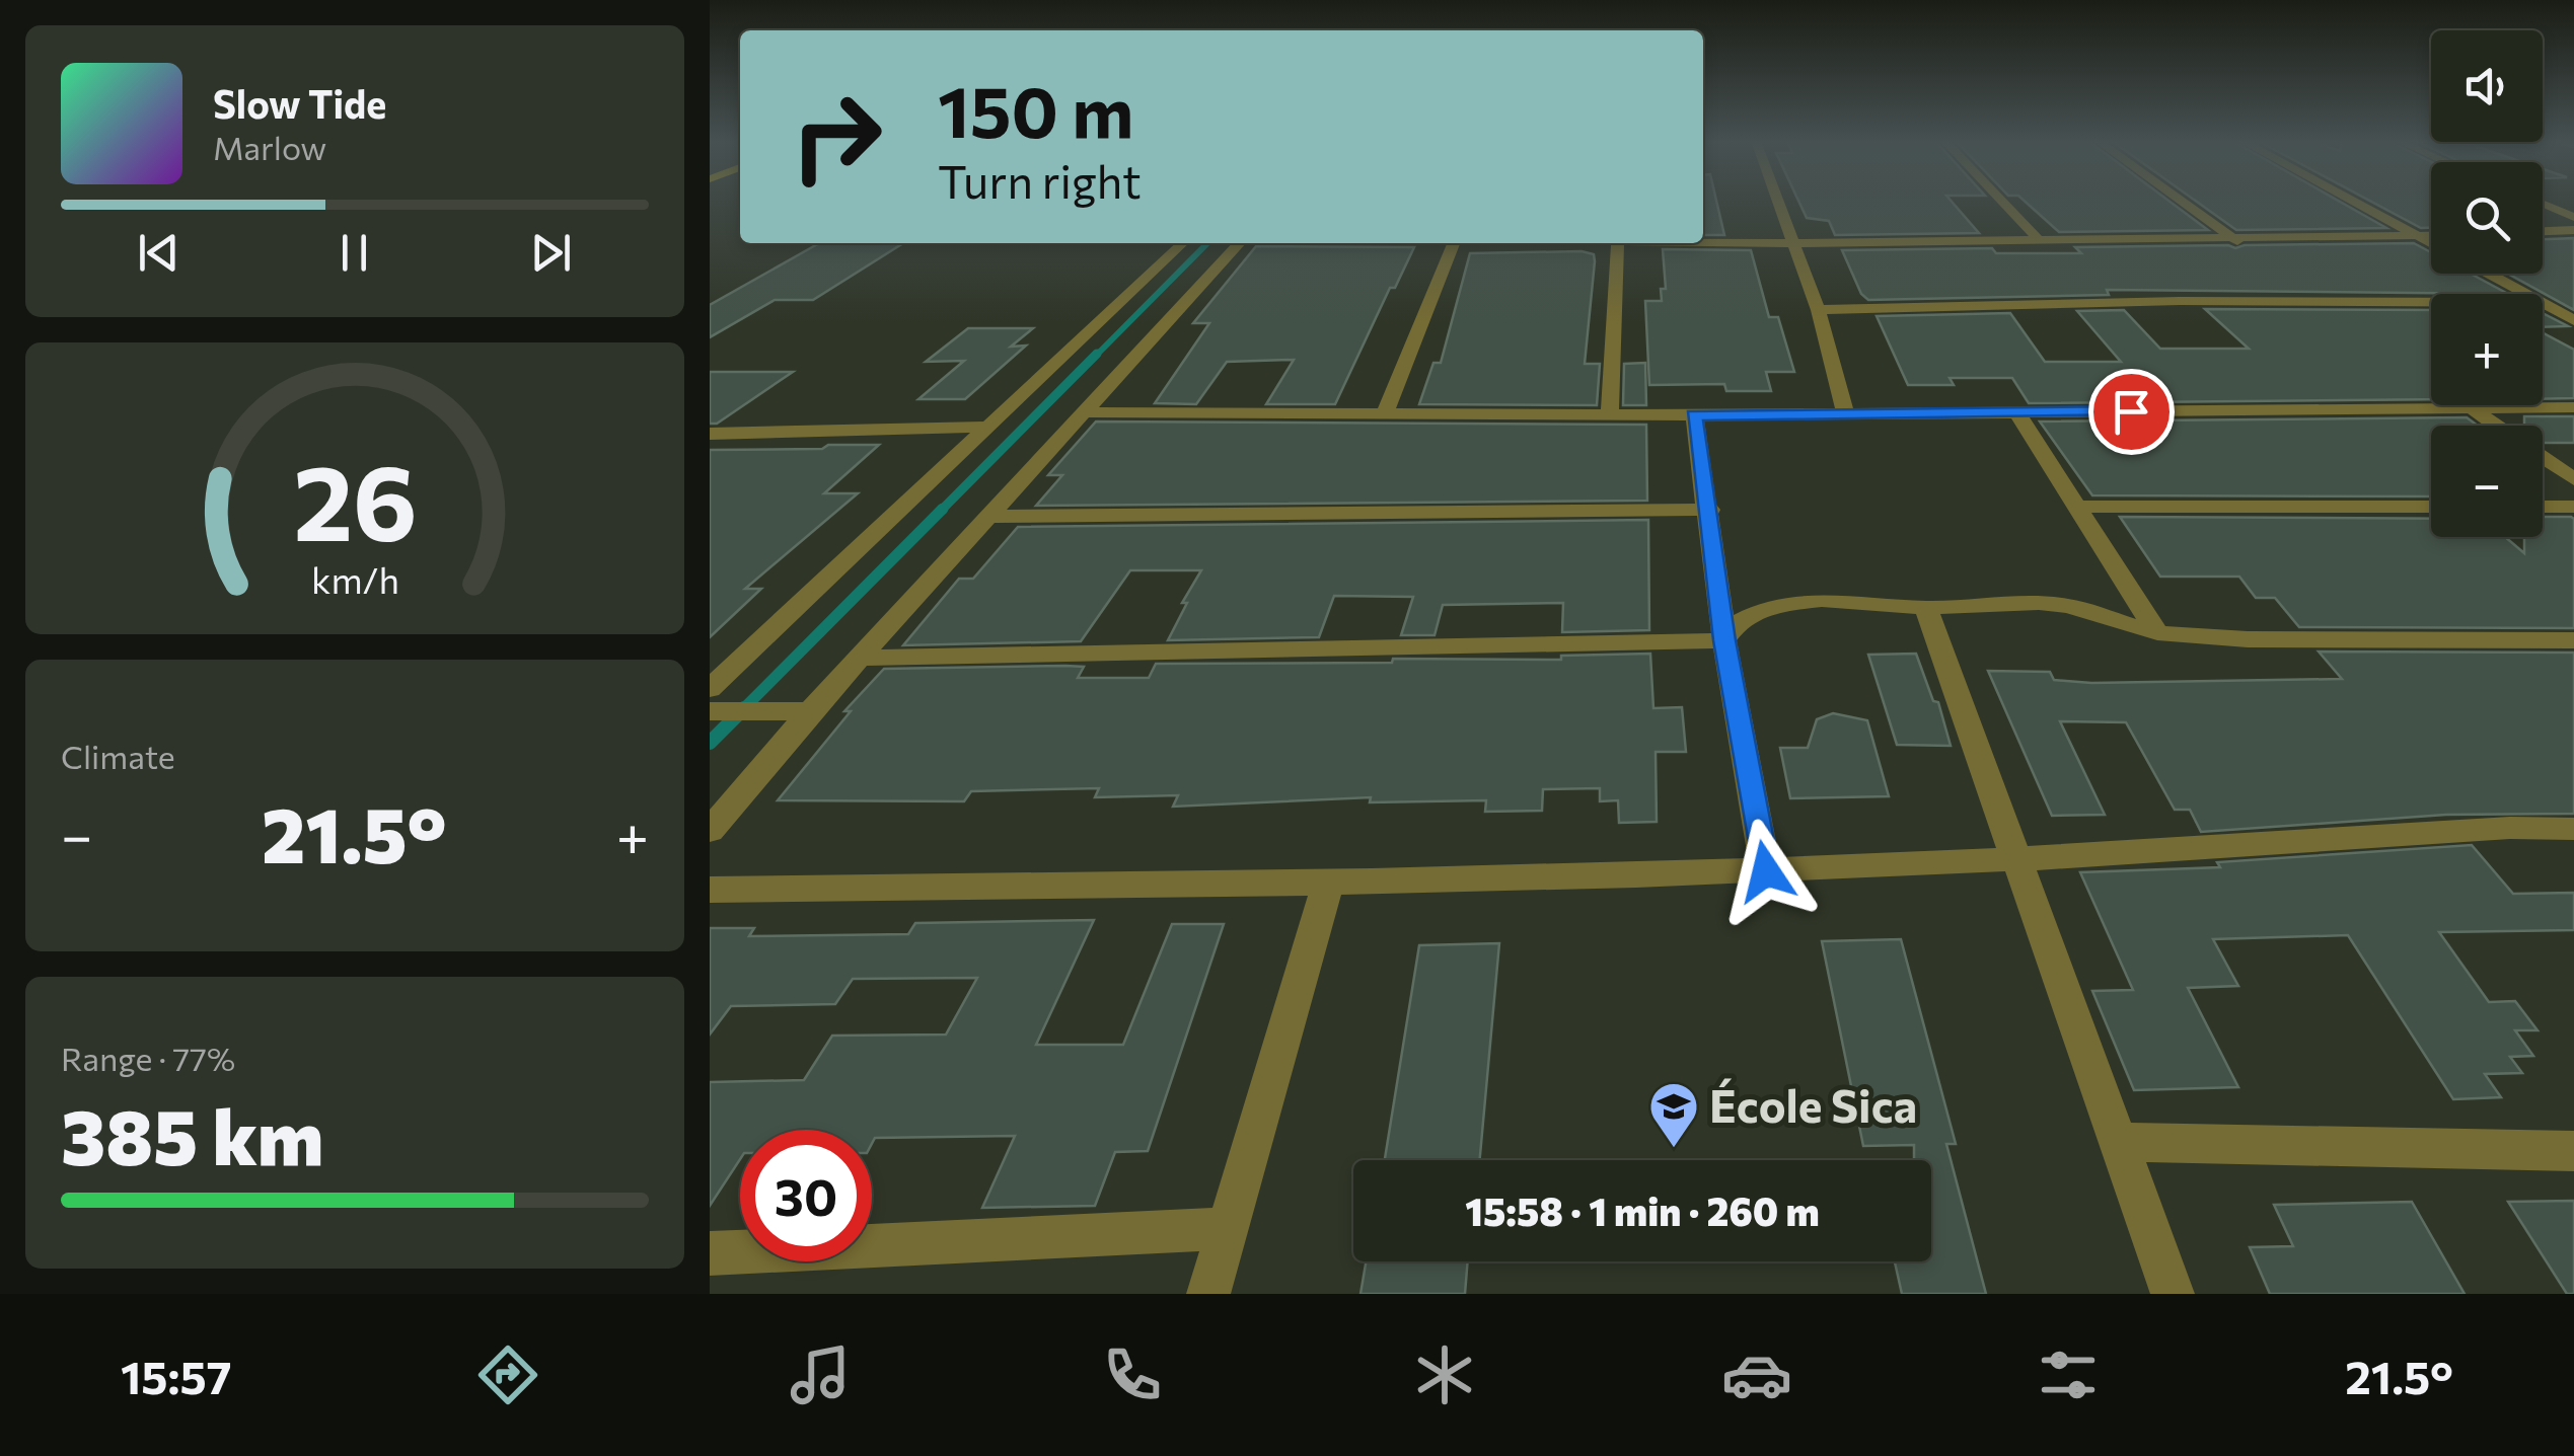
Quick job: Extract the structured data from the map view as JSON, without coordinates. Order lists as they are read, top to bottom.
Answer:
{
  "places": {
    "school or university": ["École Sica"]
  },
  "page": {
    "map_buttons": ["+", "−"],
    "turn": ["150 m", "Turn right"],
    "song": ["Slow Tide", "Marlow"],
    "tile": [
      "Climate",
      ["Range · 77%", "385 km"]
    ],
    "heat": ["−", "21.5°", "+"],
    "limit": "30",
    "trip": "15:58 · 1 min · 260 m",
    "tabs": ["15:57", "21.5°"],
    "gauge": ["26", "km/h"]
  }
}
